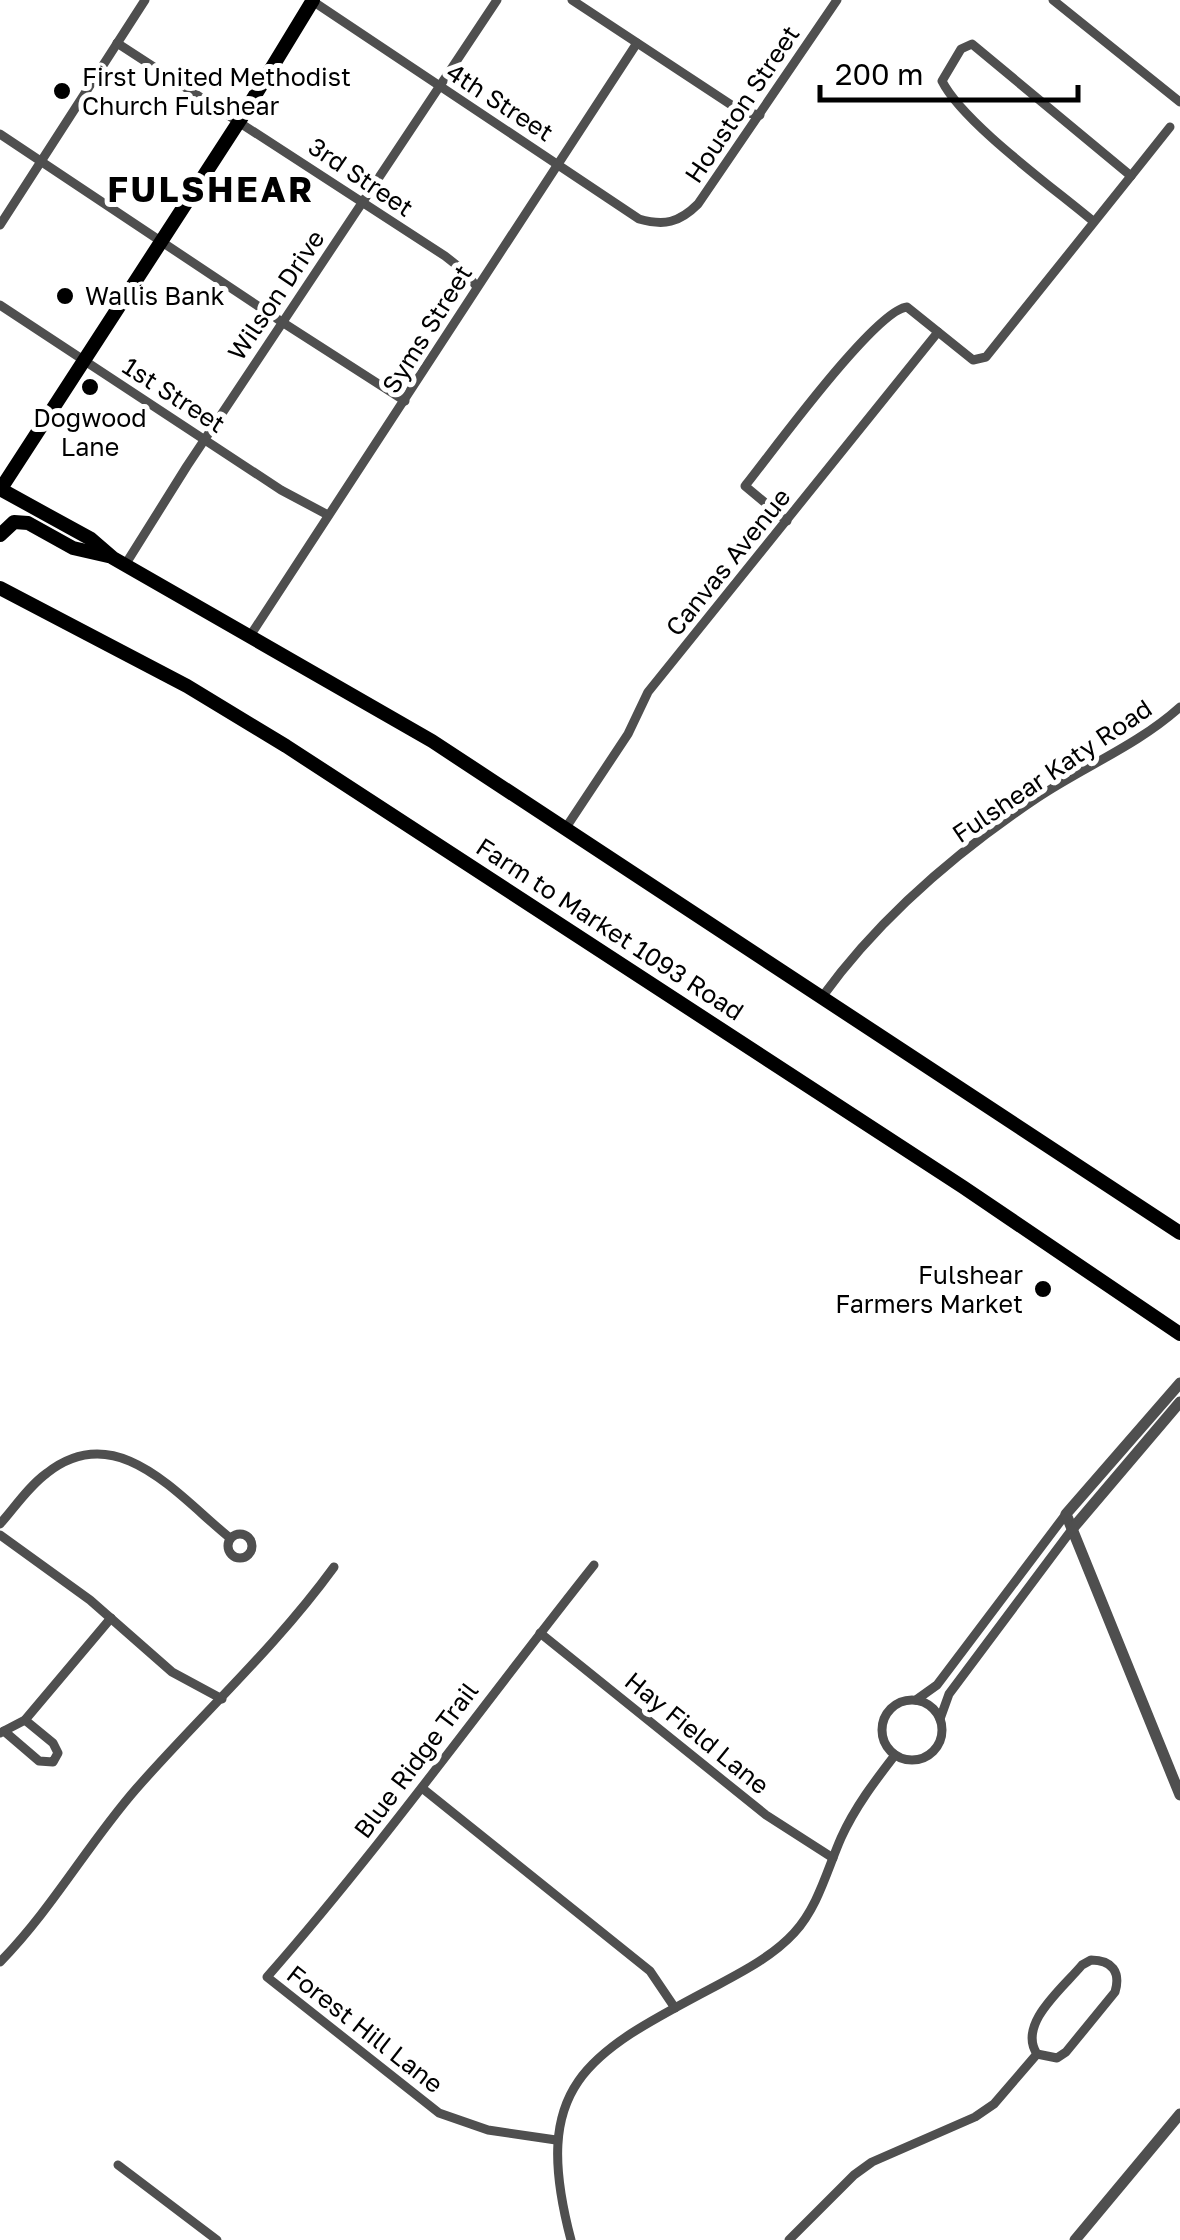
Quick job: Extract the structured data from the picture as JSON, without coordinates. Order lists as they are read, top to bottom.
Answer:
{
  "streets": {
    "main road": ["Farm to Market 1093 Road"],
    "street": [
      "4th Street",
      "Houston Street",
      "3rd Street",
      "Wilson Drive",
      "Syms Street",
      "1st Street",
      "Canvas Avenue",
      "Fulshear Katy Road",
      "Hay Field Lane",
      "Blue Ridge Trail",
      "Forest Hill Lane"
    ]
  },
  "crossings": [
    ["4th Street", "Houston Street"],
    ["4th Street", "Wilson Drive"],
    ["4th Street", "Syms Street"],
    ["3rd Street", "Wilson Drive"],
    ["3rd Street", "Syms Street"],
    ["Wilson Drive", "1st Street"],
    ["Syms Street", "1st Street"],
    ["Hay Field Lane", "Blue Ridge Trail"],
    ["Blue Ridge Trail", "Forest Hill Lane"]
  ],
  "districts": ["FULSHEAR"],
  "places": [
    "First United Methodist Church Fulshear",
    "Wallis Bank",
    "Dogwood Lane",
    "Fulshear Farmers Market"
  ],
  "scale_bar": "200 m"
}
